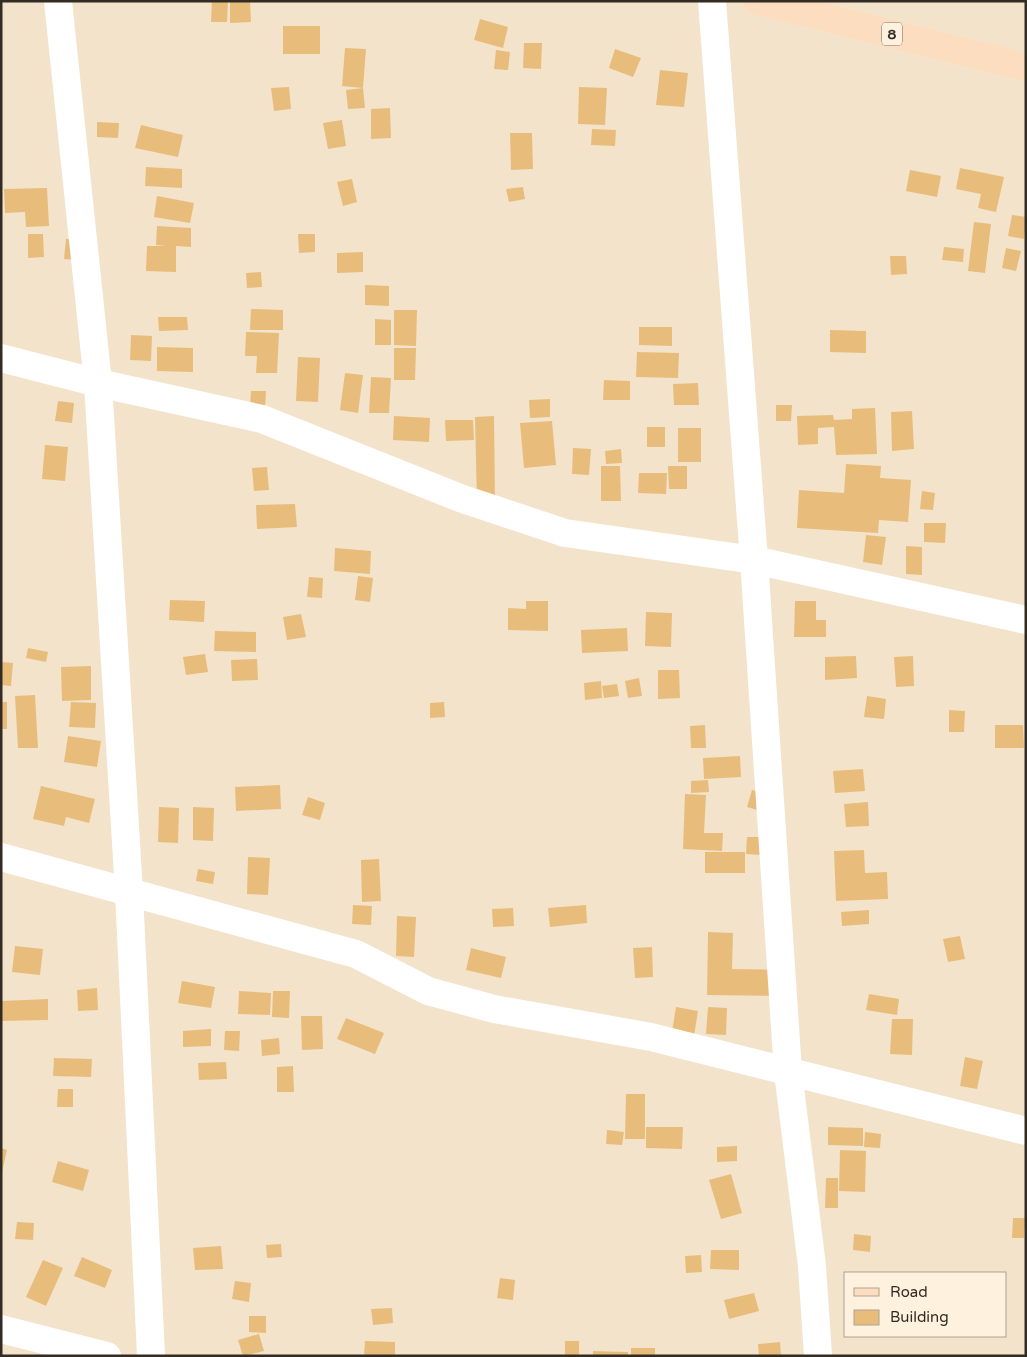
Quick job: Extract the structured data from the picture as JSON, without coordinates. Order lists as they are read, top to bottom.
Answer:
{
  "streets": {
    "main road": ["8"]
  },
  "legend": ["Road", "Building"]
}
